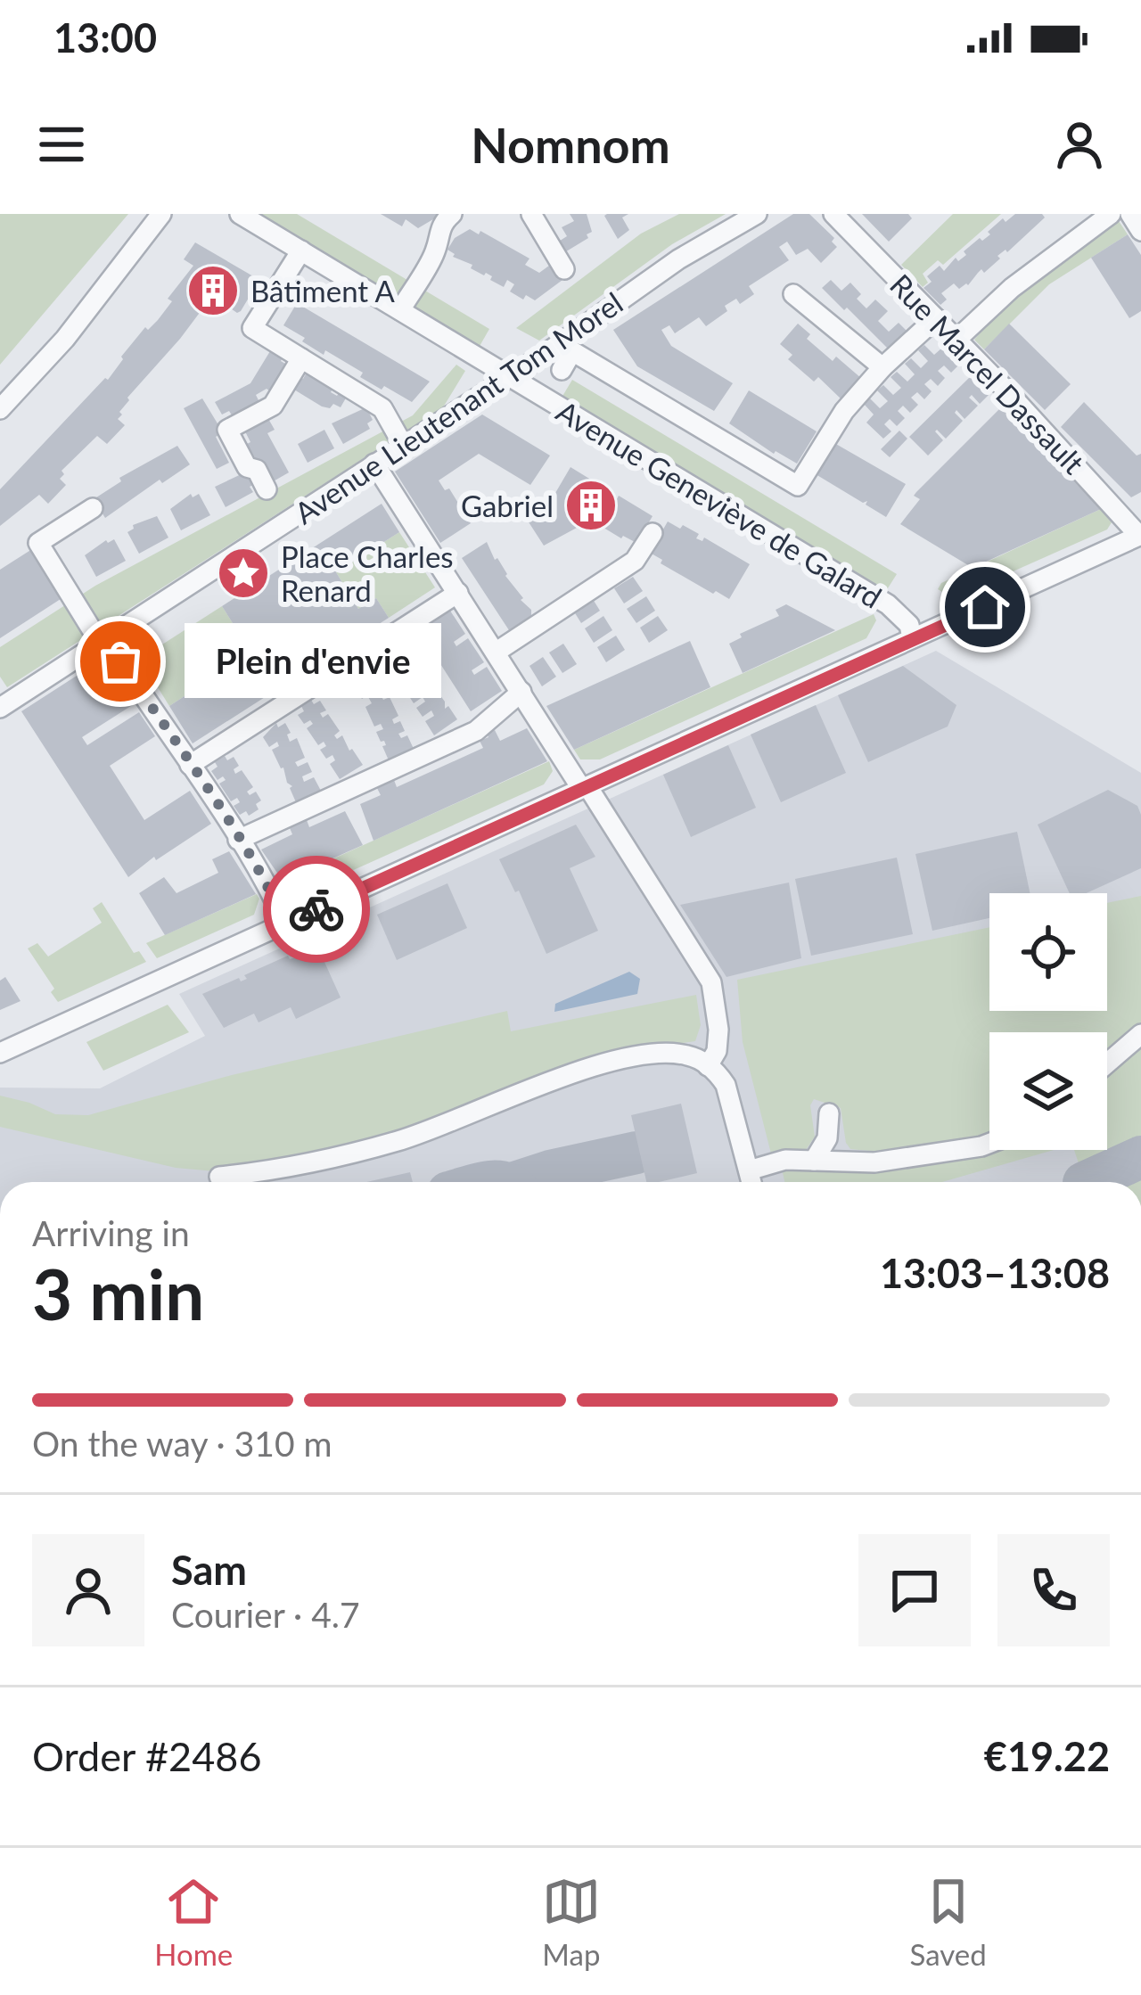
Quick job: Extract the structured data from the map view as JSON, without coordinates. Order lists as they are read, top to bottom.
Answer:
{
  "streets": {
    "street": ["Rue Marcel Dassault", "Avenue Lieutenant Tom Morel", "Avenue Geneviève de Galard"]
  },
  "crossings": [
    ["Avenue Lieutenant Tom Morel", "Avenue Geneviève de Galard"]
  ],
  "places": {
    "building": ["Bâtiment A", "Gabriel"],
    "place": ["Place Charles Renard"],
    "other": ["Plein d'envie"]
  },
  "page": {
    "status": "13:00",
    "header": "Nomnom",
    "bubble": "Plein d'envie",
    "heading": ["3 min", "Arriving in", "13:03–13:08"],
    "panel": [
      "Sam",
      "Courier · 4.7",
      "Order #2486",
      "€19.22"
    ],
    "bar": "On the way · 310 m",
    "tabs": ["Home", "Map", "Saved"]
  }
}
